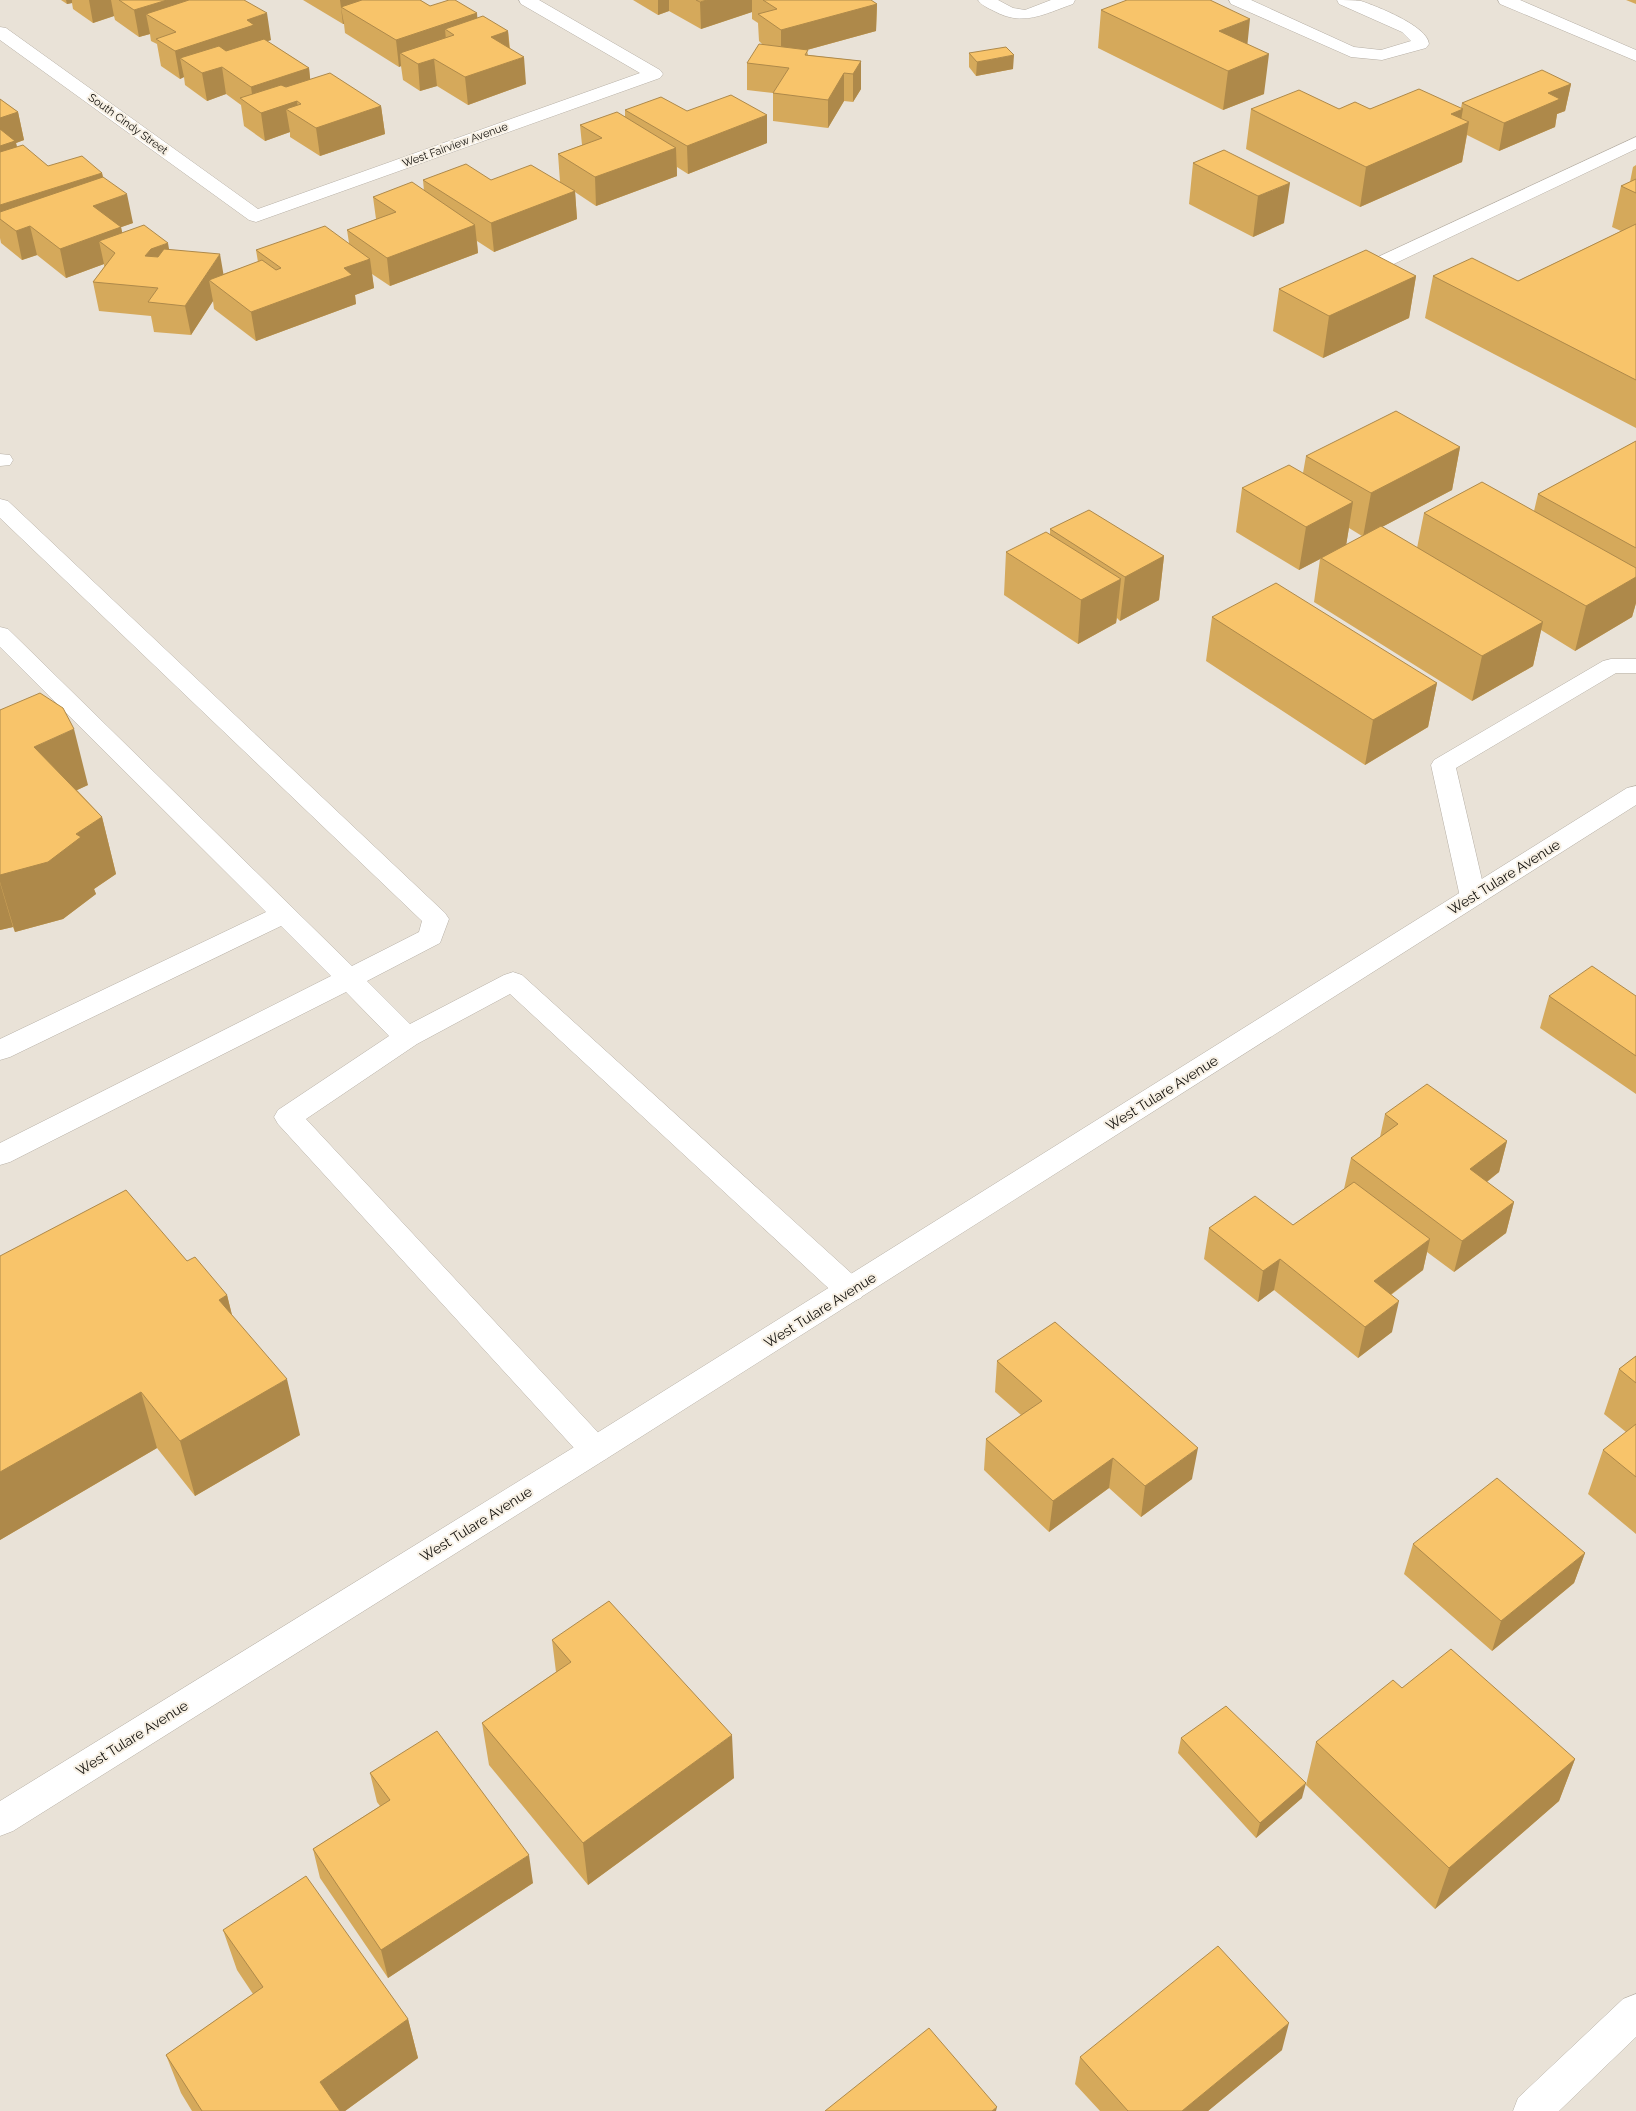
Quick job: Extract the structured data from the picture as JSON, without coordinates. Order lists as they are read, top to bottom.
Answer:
{
  "streets": {
    "street": ["South Cindy Street", "West Fairview Avenue", "West Tulare Avenue"]
  },
  "crossings": [
    ["South Cindy Street", "West Fairview Avenue"]
  ]
}
